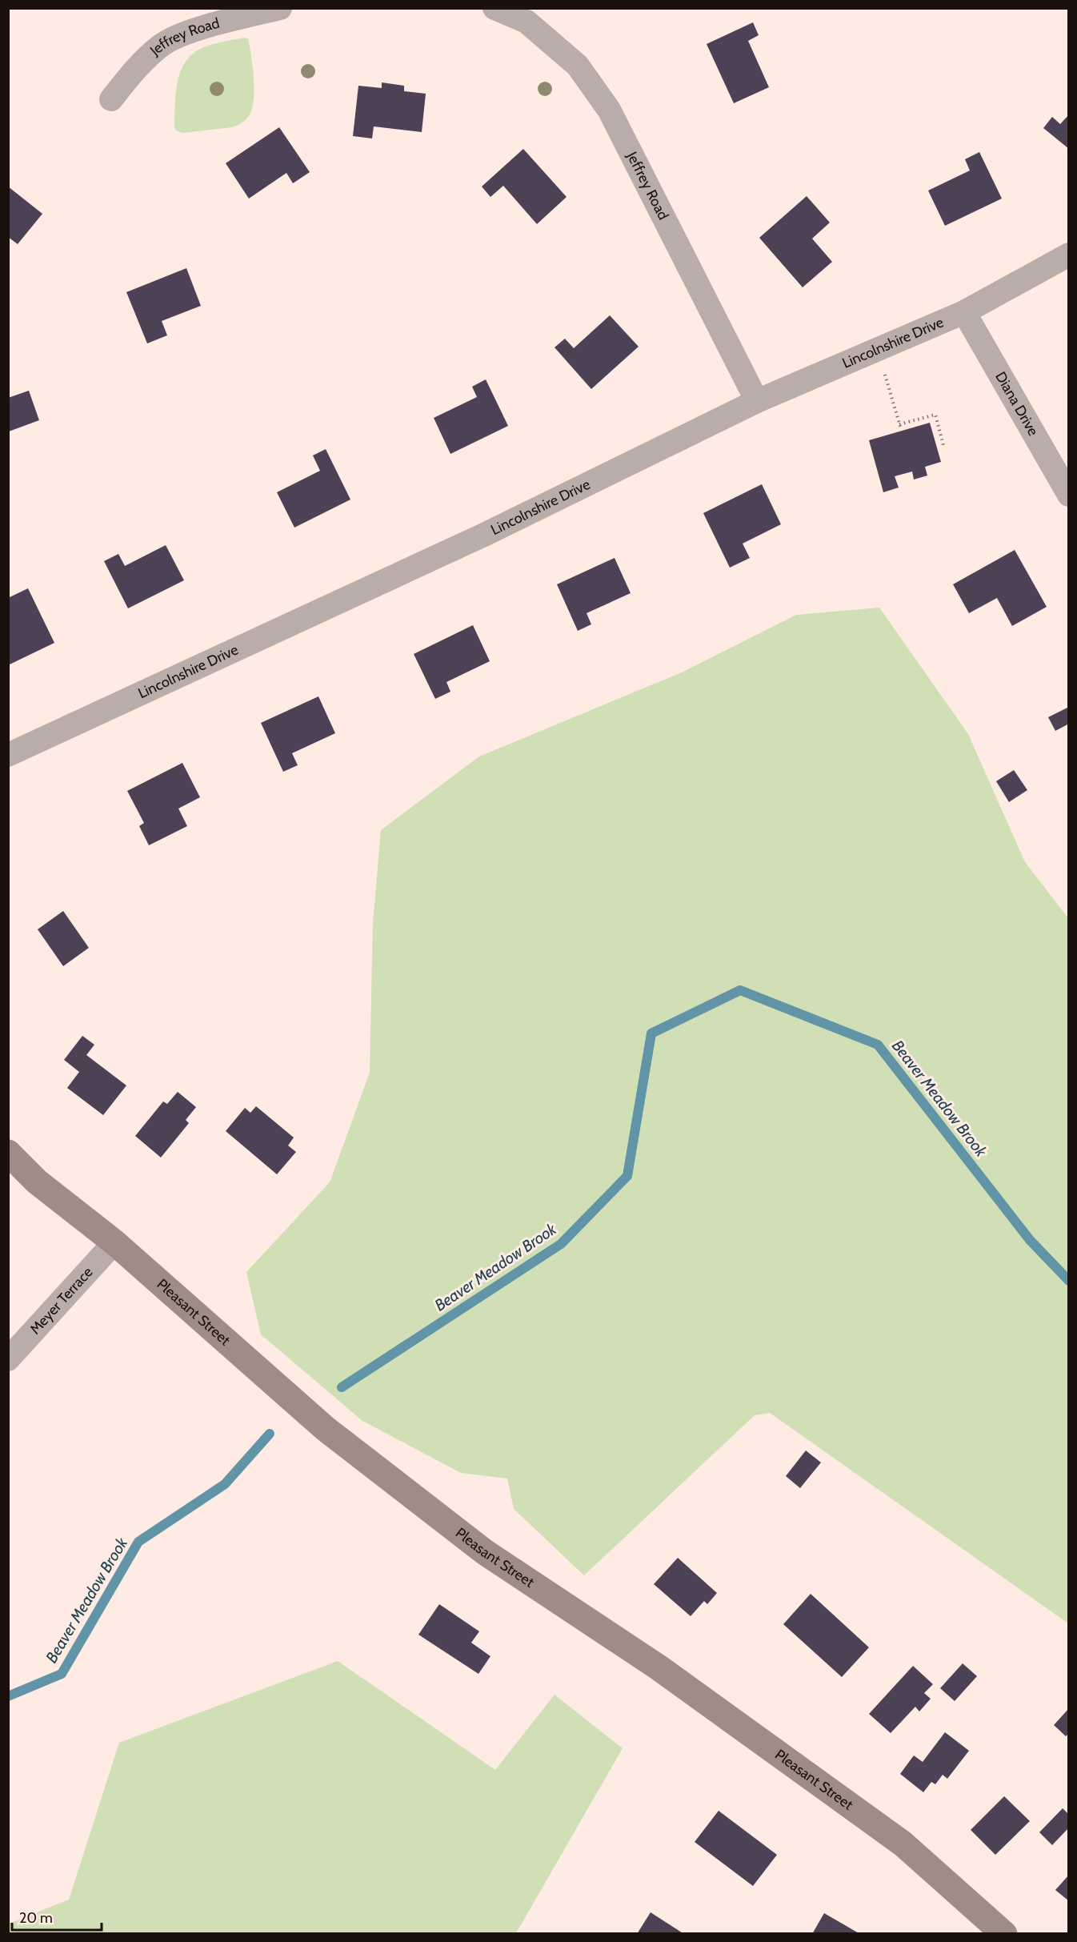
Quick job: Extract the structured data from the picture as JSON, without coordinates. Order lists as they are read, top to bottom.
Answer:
{
  "streets": {
    "main road": ["Pleasant Street"],
    "street": [
      "Jeffrey Road",
      "Lincolnshire Drive",
      "Diana Drive",
      "Meyer Terrace"
    ]
  },
  "crossings": [
    ["Jeffrey Road", "Lincolnshire Drive"],
    ["Lincolnshire Drive", "Diana Drive"],
    ["Meyer Terrace", "Pleasant Street"]
  ],
  "water": ["Beaver Meadow Brook"],
  "scale_bar": "20 m"
}
